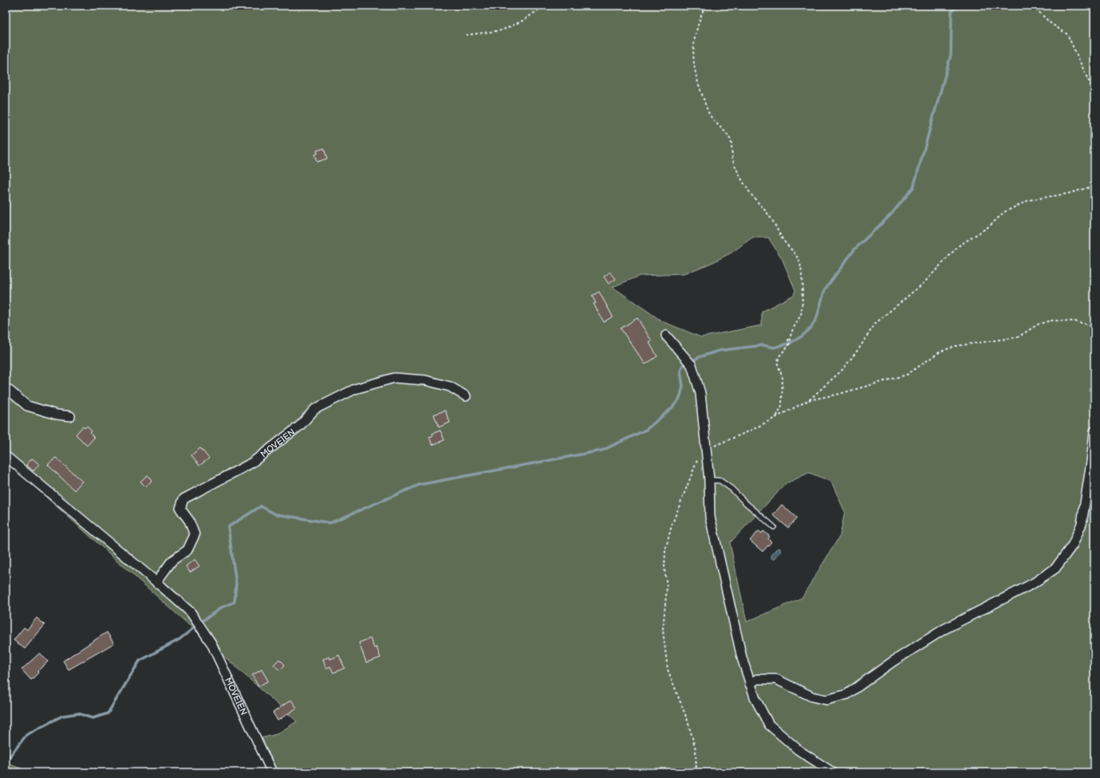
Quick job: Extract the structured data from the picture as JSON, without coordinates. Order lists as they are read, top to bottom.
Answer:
{
  "streets": {
    "street": ["MOVEIEN"]
  }
}
